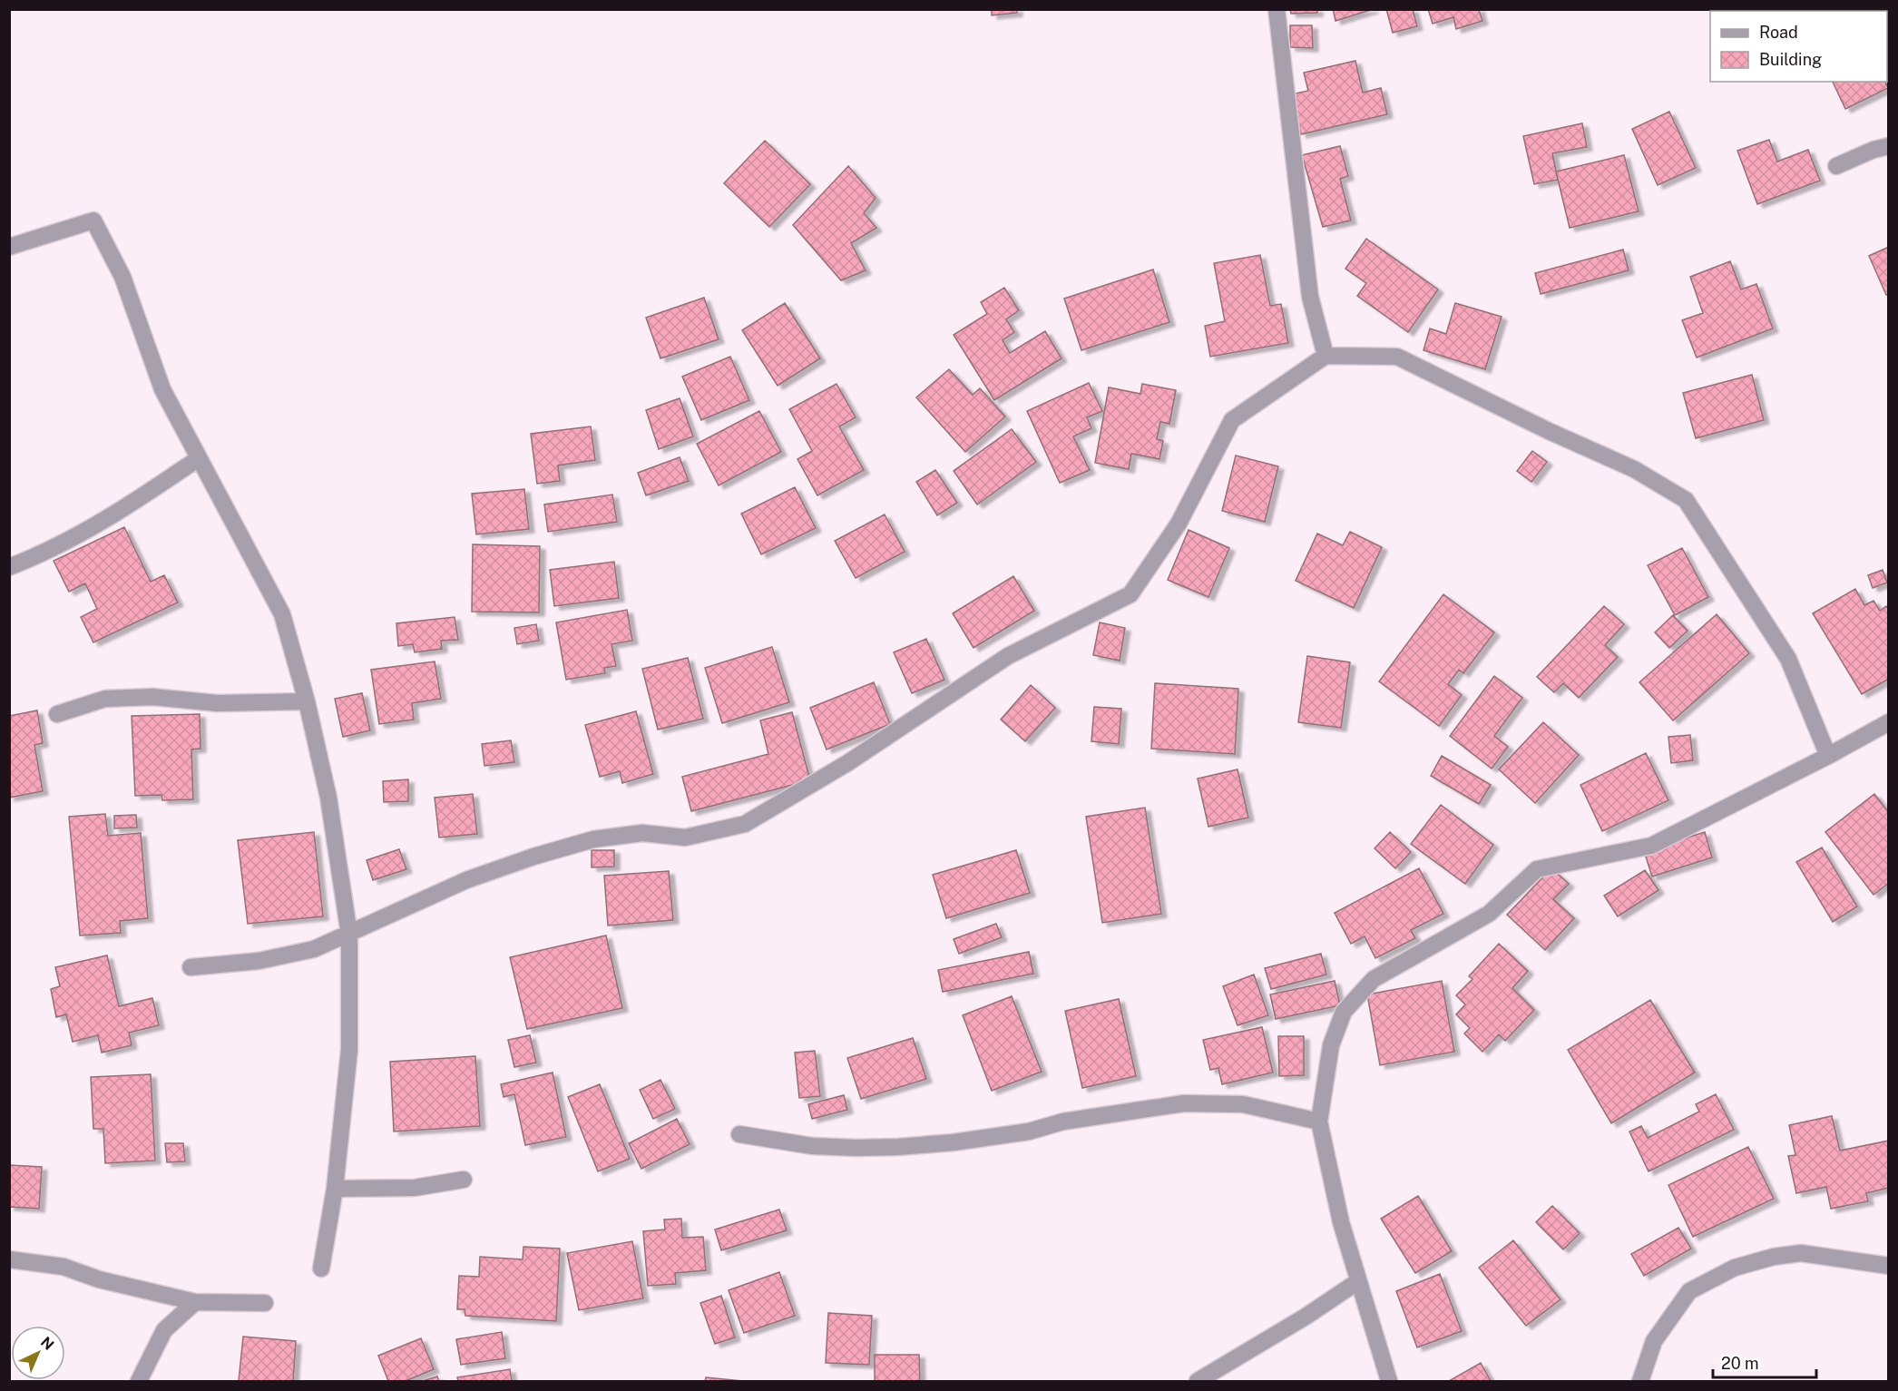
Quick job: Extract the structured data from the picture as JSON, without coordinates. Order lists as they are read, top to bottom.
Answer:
{
  "legend": ["Road", "Building"],
  "scale_bar": "20 m",
  "north": "top right"
}
